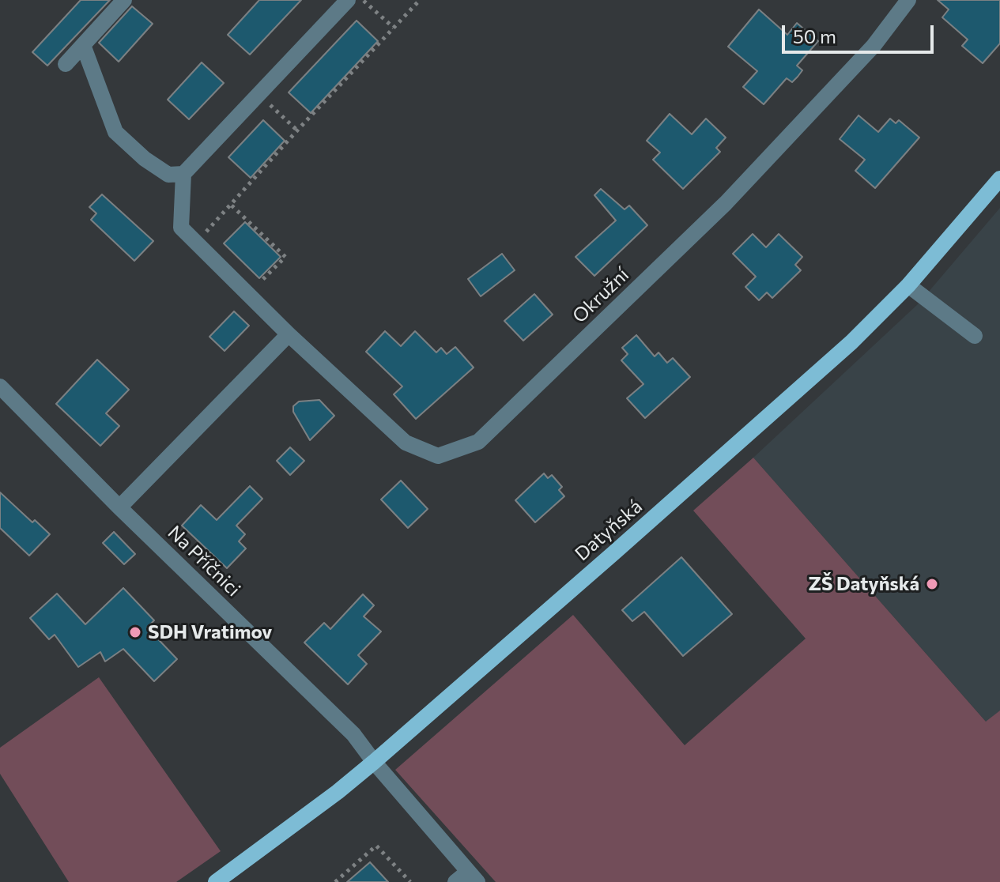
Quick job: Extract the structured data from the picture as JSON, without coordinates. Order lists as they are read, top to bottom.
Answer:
{
  "streets": {
    "main road": ["Datyňská"],
    "street": ["Okružní", "Na Příčnici"]
  },
  "crossings": [
    ["Datyňská", "Na Příčnici"]
  ],
  "places": ["ZŠ Datyňská", "SDH Vratimov"],
  "scale_bar": "50 m"
}
